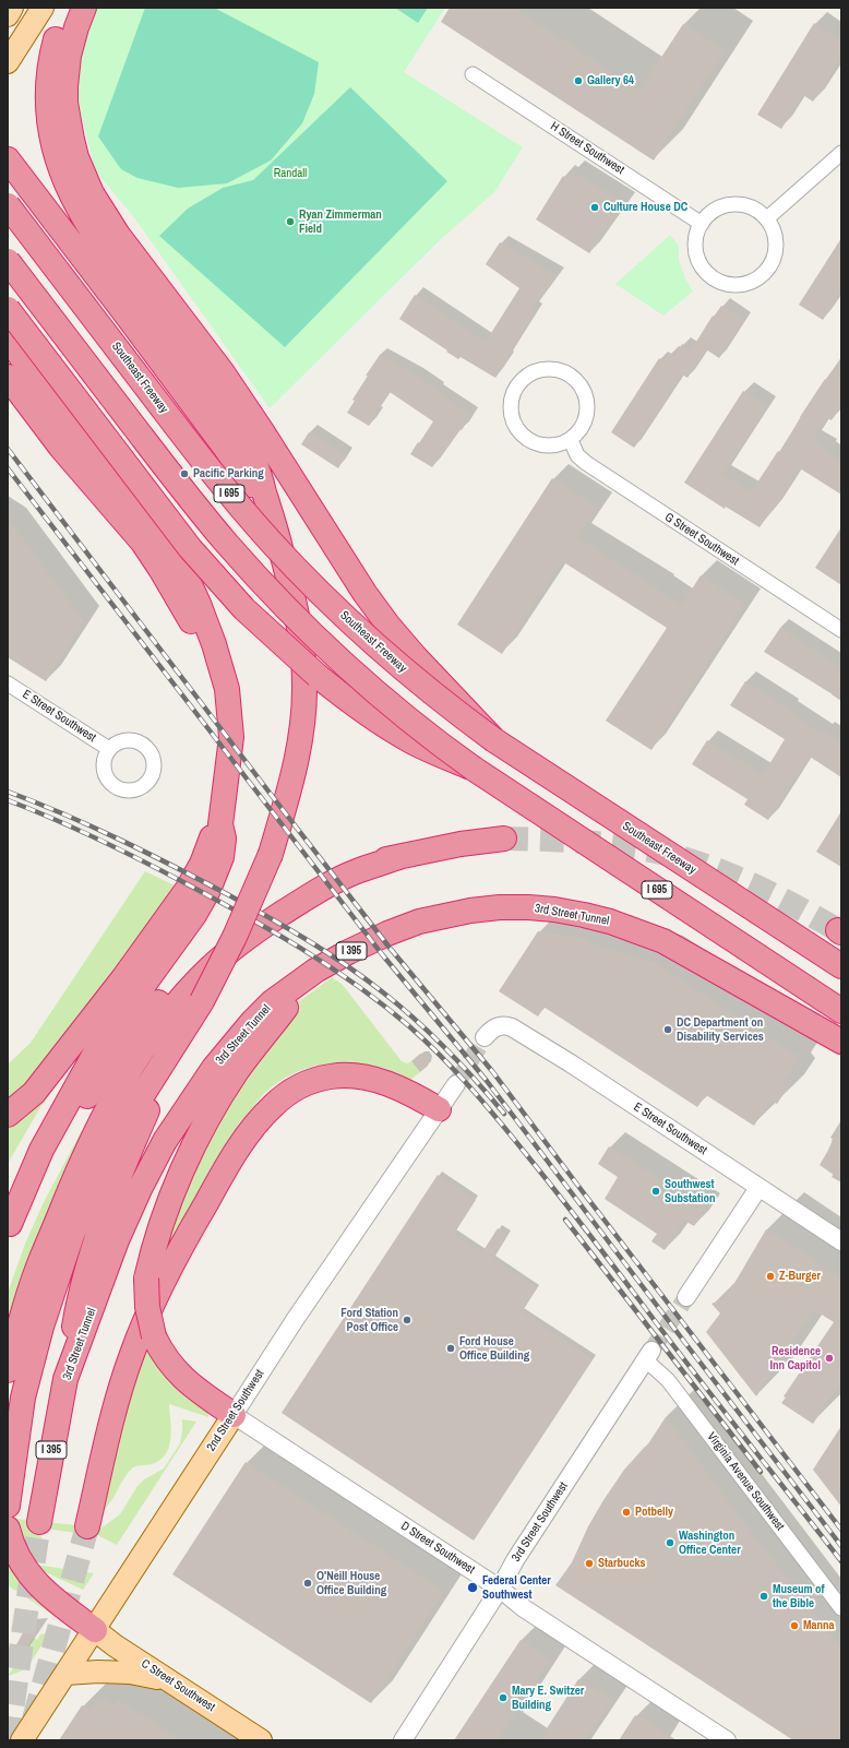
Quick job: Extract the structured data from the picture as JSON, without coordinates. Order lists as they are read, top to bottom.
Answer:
{
  "streets": {
    "highway": [
      "Southeast Freeway",
      "I 695",
      "3rd Street Tunnel",
      "I 395"
    ],
    "main road": ["2nd Street Southwest", "C Street Southwest"],
    "street": [
      "H Street Southwest",
      "G Street Southwest",
      "E Street Southwest",
      "Virginia Avenue Southwest",
      "3rd Street Southwest",
      "D Street Southwest"
    ]
  },
  "crossings": [
    ["2nd Street Southwest", "D Street Southwest"],
    ["2nd Street Southwest", "C Street Southwest"],
    ["Virginia Avenue Southwest", "3rd Street Southwest"],
    ["3rd Street Southwest", "D Street Southwest"]
  ],
  "parks": ["Randall"],
  "places": [
    "Gallery 64",
    "Culture House DC",
    "Ryan Zimmerman Field",
    "Pacific Parking",
    "DC Department on Disability Services",
    "Southwest Substation",
    "Z-Burger",
    "Ford Station Post Office",
    "Ford House Office Building",
    "Residence Inn Capitol",
    "Potbelly",
    "Washington Office Center",
    "Starbucks",
    "O'Neill House Office Building",
    "Federal Center Southwest",
    "Museum of the Bible",
    "Manna",
    "Mary E. Switzer Building"
  ]
}
